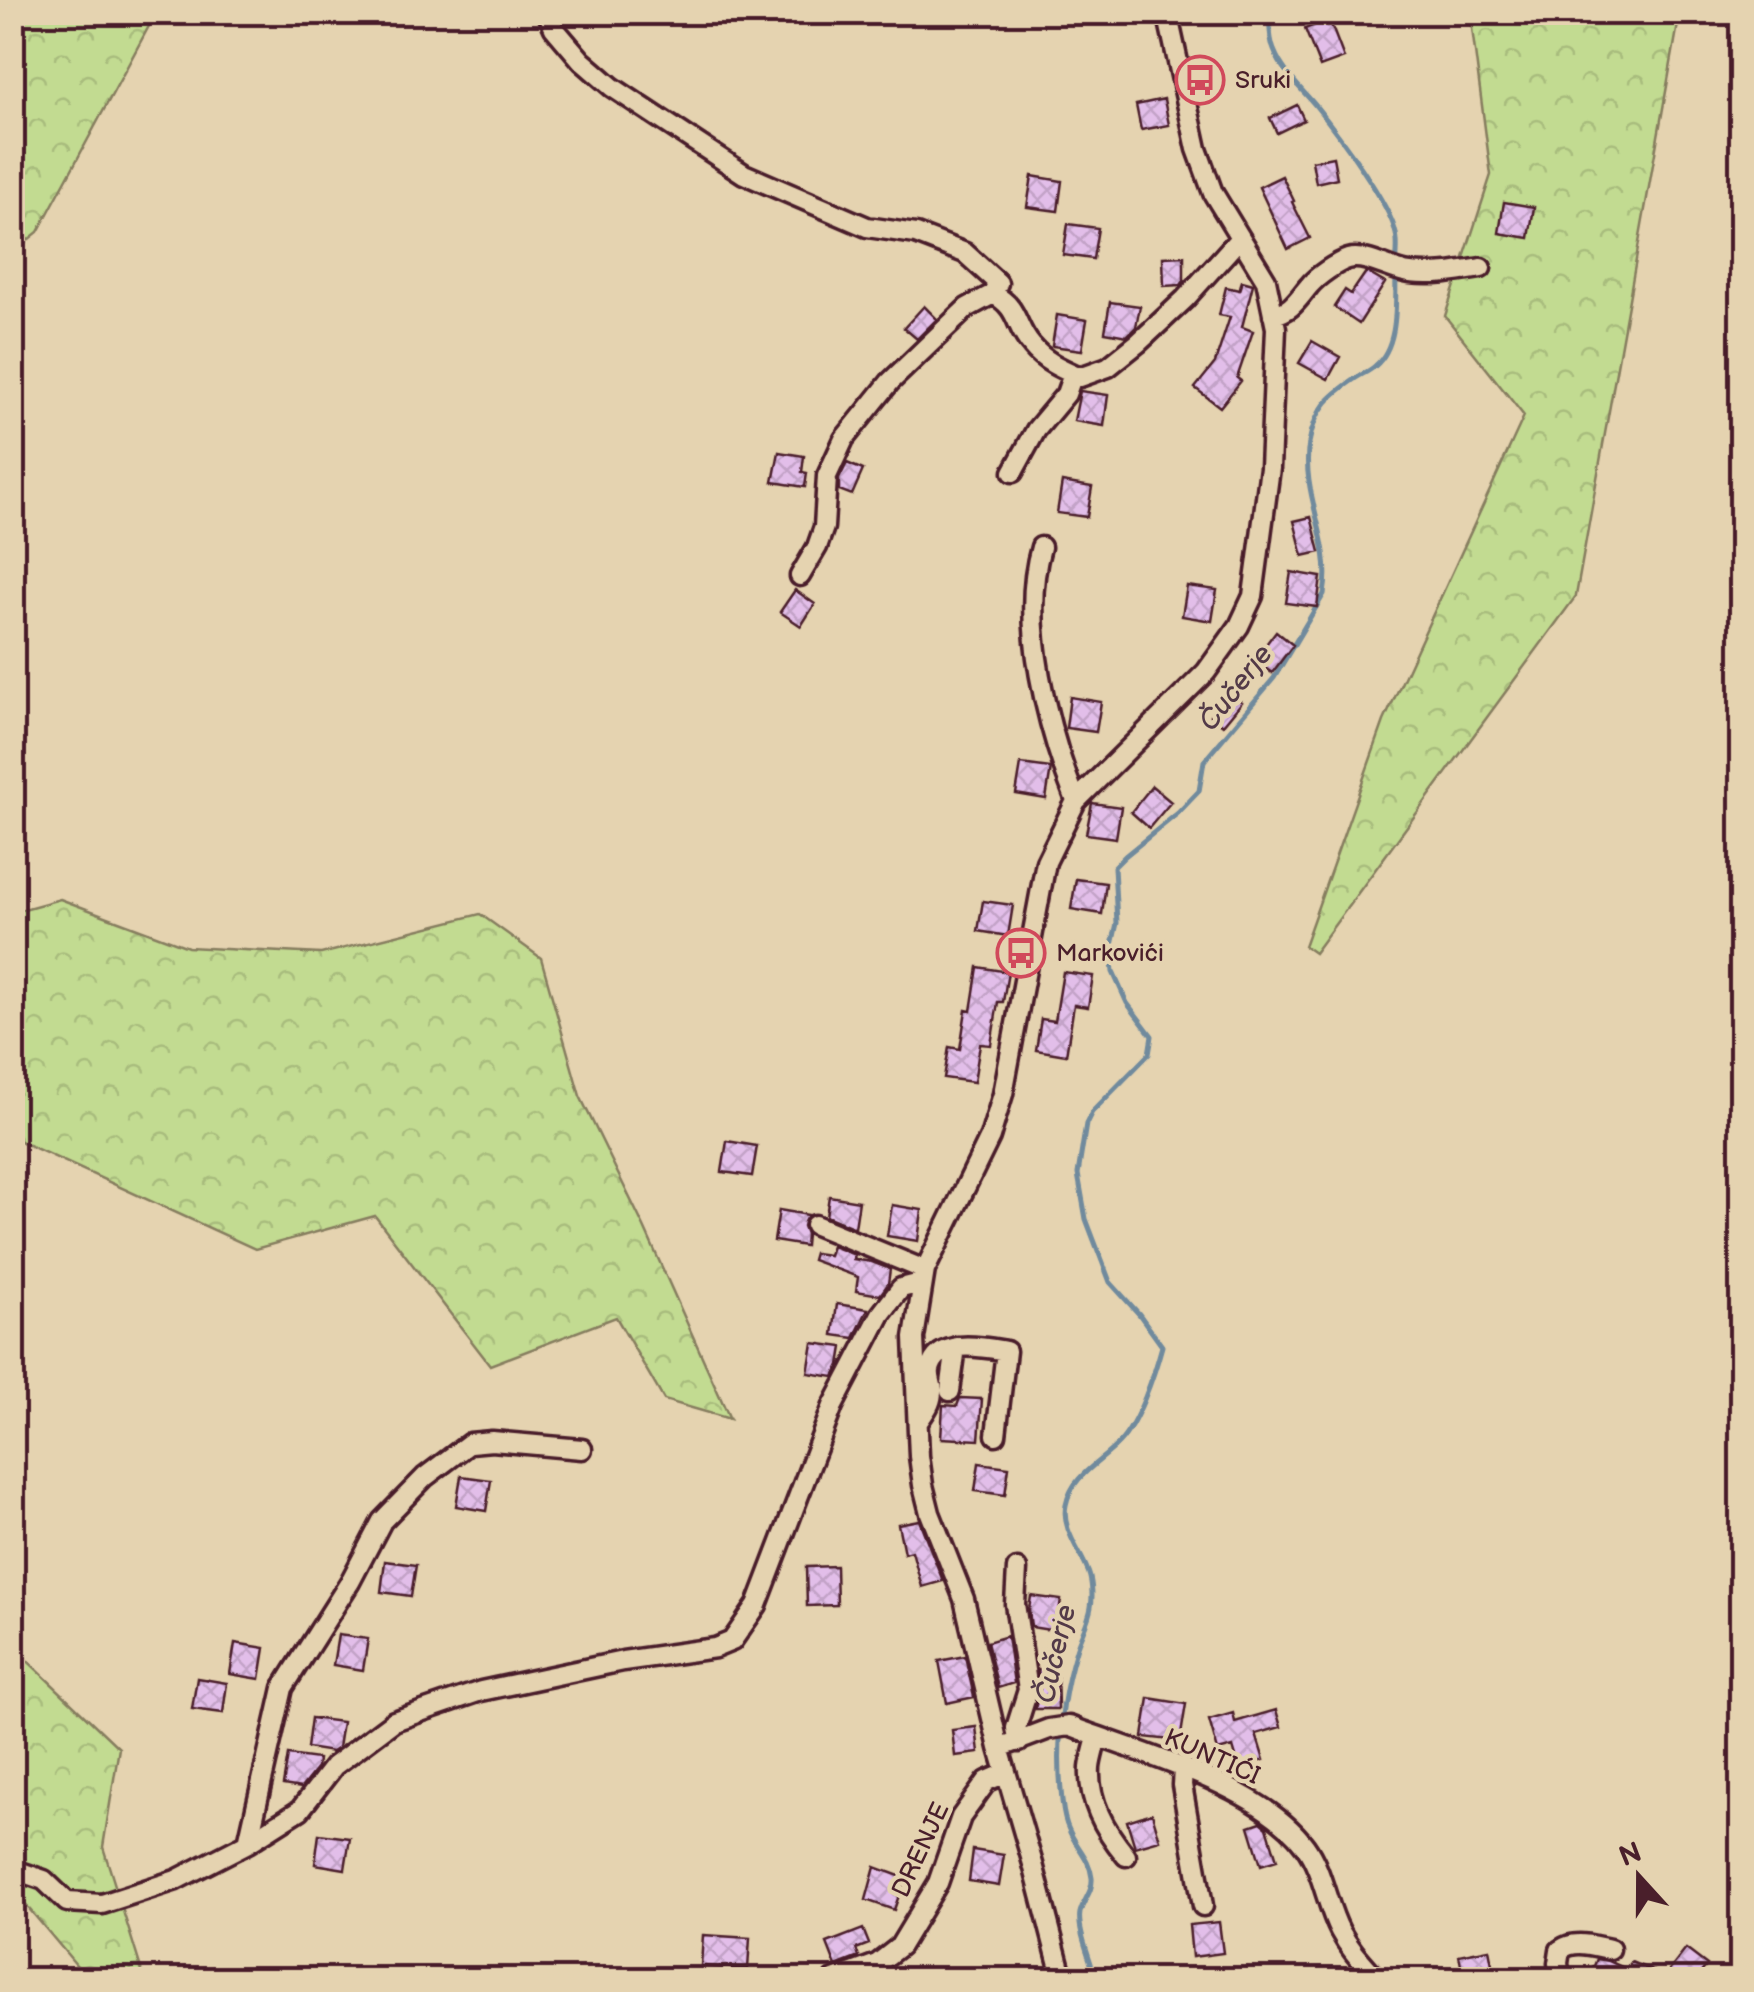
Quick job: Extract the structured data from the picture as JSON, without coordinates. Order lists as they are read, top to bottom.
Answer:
{
  "streets": {
    "street": ["KUNTIĆI", "DRENJE"]
  },
  "water": ["Čučerje"],
  "places": {
    "bus stop": ["Sruki", "Markovići"]
  },
  "north": "top"
}
